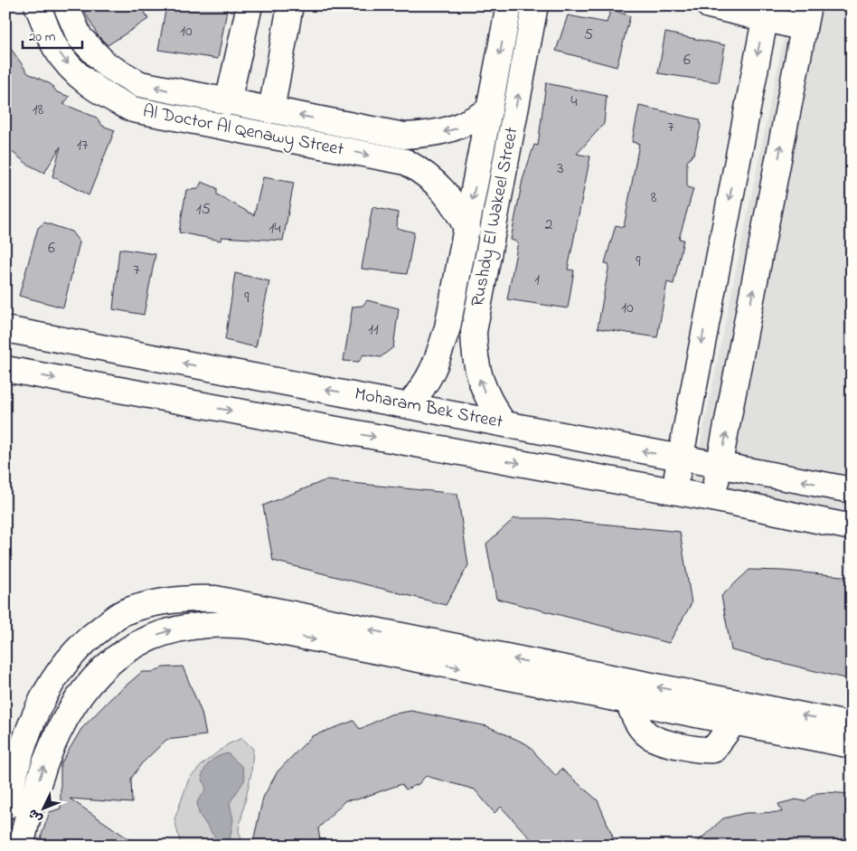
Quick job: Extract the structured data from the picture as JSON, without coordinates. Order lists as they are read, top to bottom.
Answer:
{
  "streets": {
    "street": ["Al Doctor Al Qenawy Street", "Rushdy El Wakeel Street", "Moharam Bek Street"]
  },
  "crossings": [
    ["Al Doctor Al Qenawy Street", "Rushdy El Wakeel Street"],
    ["Rushdy El Wakeel Street", "Moharam Bek Street"]
  ],
  "house_numbers": [
    "10",
    "5",
    "6",
    "4",
    "18",
    "7",
    "17",
    "3",
    "8",
    "15",
    "2",
    "14",
    "6",
    "9",
    "7",
    "1",
    "9",
    "10",
    "11"
  ],
  "scale_bar": "20 m",
  "north": "bottom left"
}
